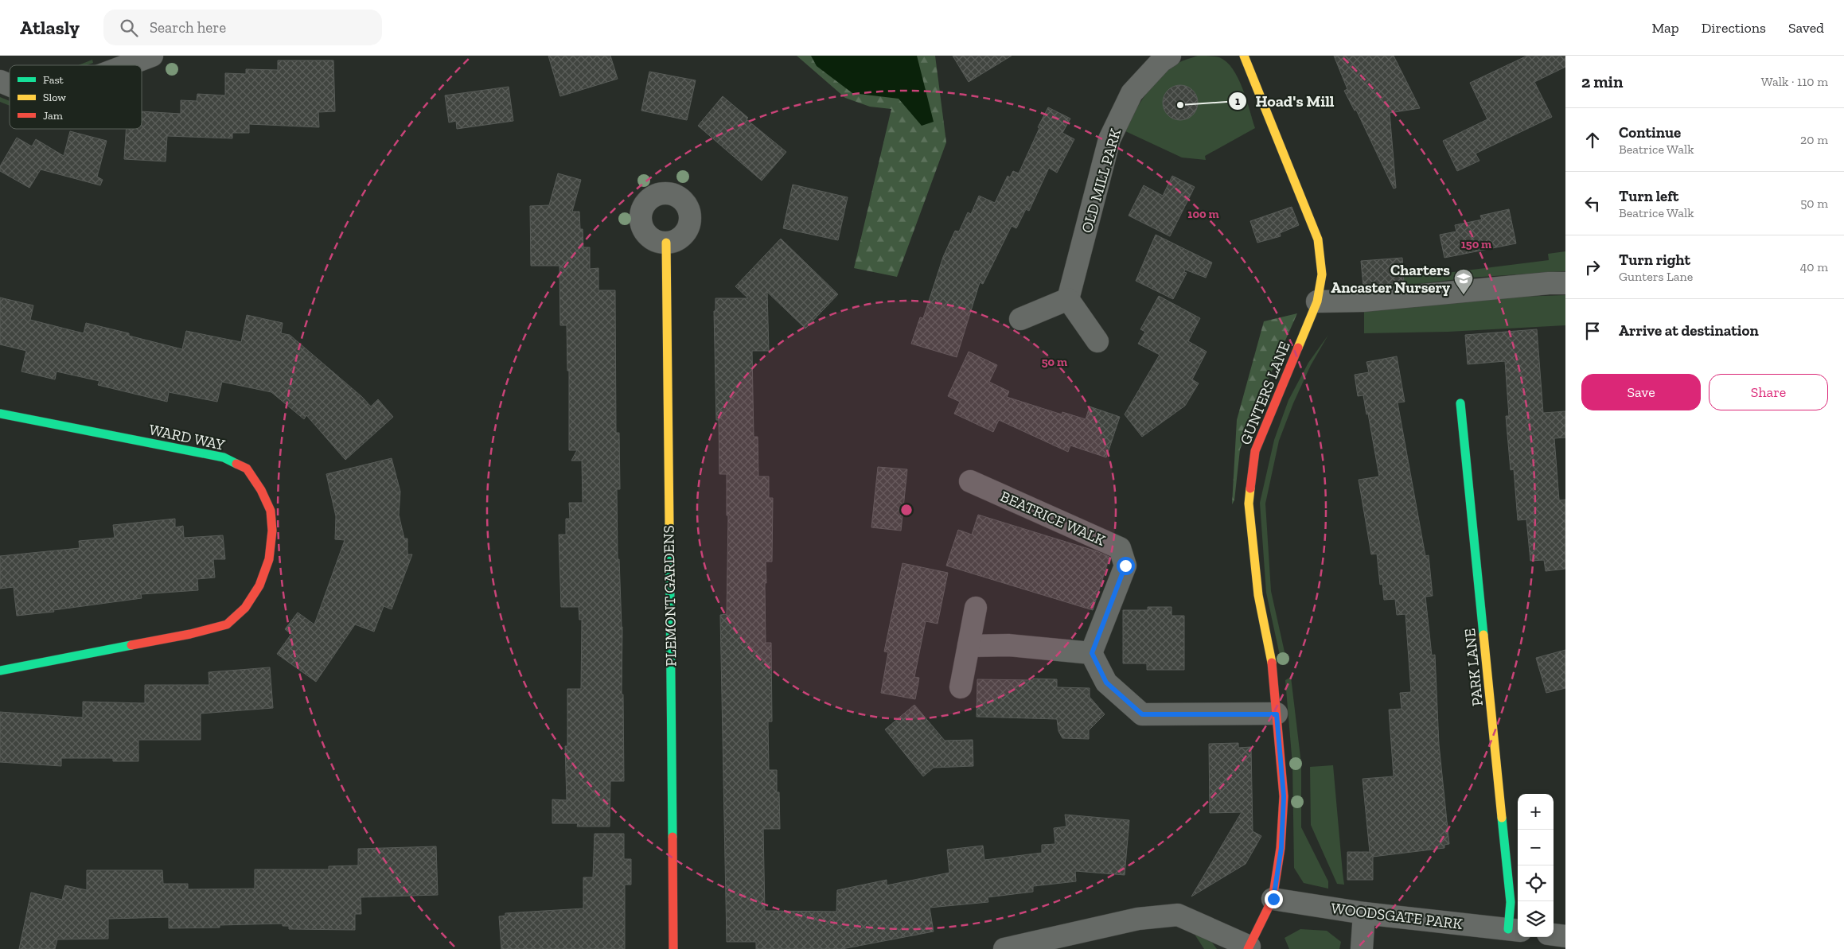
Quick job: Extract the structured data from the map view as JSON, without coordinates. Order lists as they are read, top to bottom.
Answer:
{
  "streets": {
    "street": [
      "OLD MILL PARK",
      "GUNTERS LANE",
      "WARD WAY",
      "BEATRICE WALK",
      "PLEMONT GARDENS",
      "PARK LANE",
      "WOODSGATE PARK"
    ]
  },
  "crossings": [
    ["GUNTERS LANE", "WOODSGATE PARK"],
    ["PARK LANE", "WOODSGATE PARK"]
  ],
  "places": {
    "other": ["Hoad's Mill"],
    "school or university": ["Charters Ancaster Nursery"]
  },
  "legend": ["Fast", "Slow", "Jam"],
  "page": {
    "header": "Atlasly",
    "search": "Search here",
    "nav": ["Map", "Directions", "Saved"],
    "heading": ["2 min", "Walk · 110 m"],
    "list": [
      ["Continue", "Beatrice Walk", "20 m"],
      ["Turn left", "Beatrice Walk", "50 m"],
      ["Turn right", "Gunters Lane", "40 m"],
      "Arrive at destination"
    ],
    "buttons": ["Save", "Share"],
    "map_buttons": ["+", "−"]
  },
  "rings": ["100 m", "150 m", "50 m"]
}
